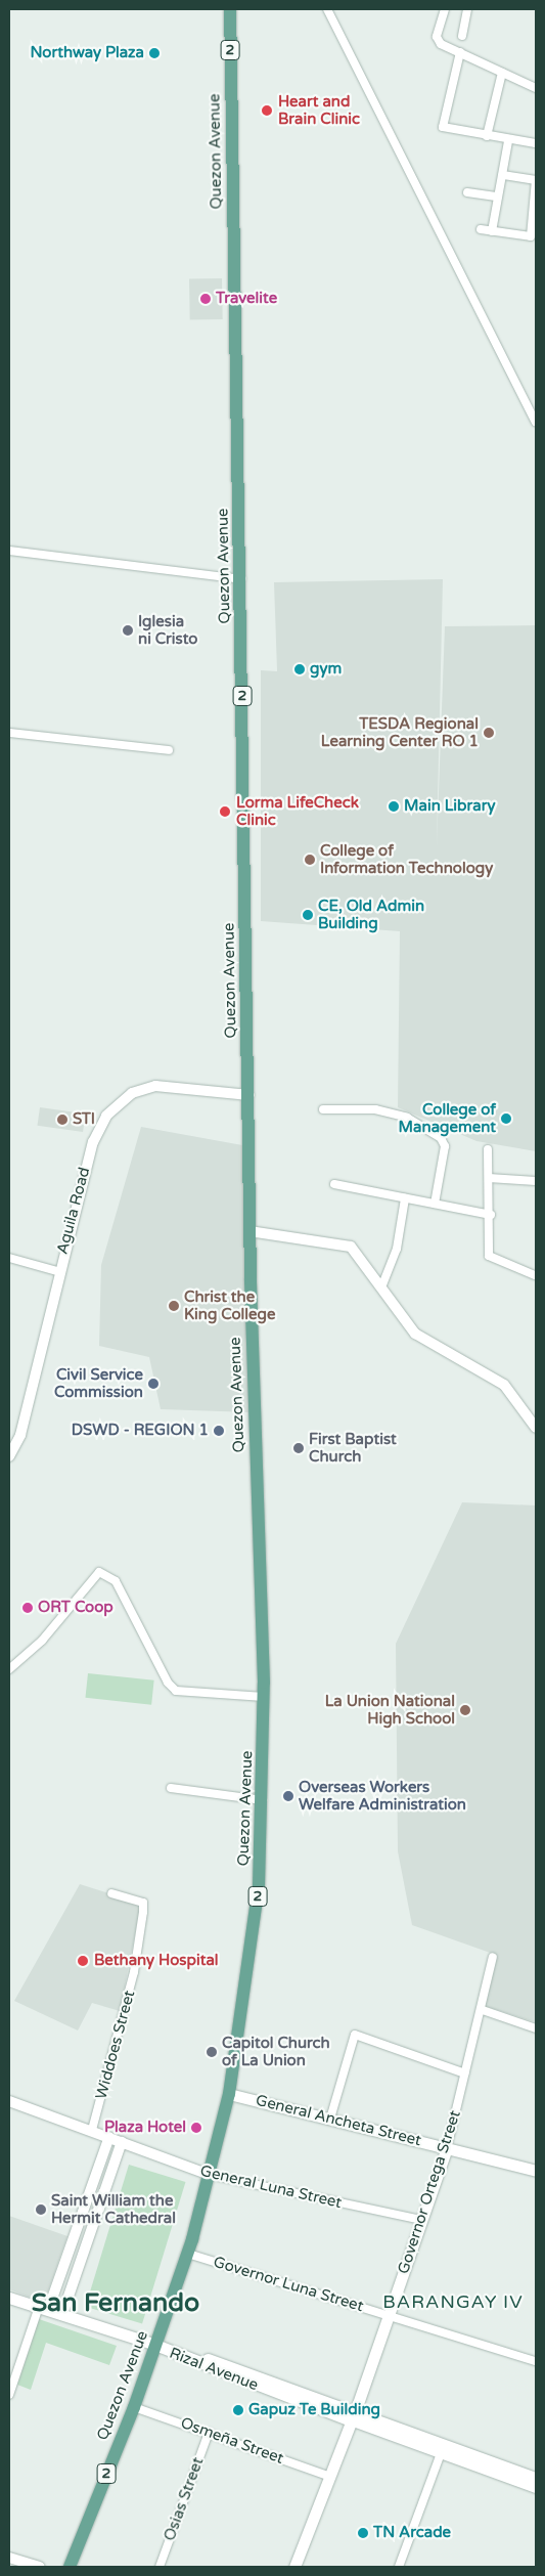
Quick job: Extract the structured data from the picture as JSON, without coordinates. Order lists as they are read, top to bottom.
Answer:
{
  "streets": {
    "main road": [
      "2",
      "Quezon Avenue",
      "General Ancheta Street",
      "Governor Ortega Street",
      "Rizal Avenue"
    ],
    "street": [
      "Aguila Road",
      "Widdoes Street",
      "General Luna Street",
      "Governor Luna Street",
      "Osmeña Street",
      "Osias Street"
    ]
  },
  "crossings": [
    ["Quezon Avenue", "Aguila Road"],
    ["Quezon Avenue", "General Ancheta Street"],
    ["Quezon Avenue", "General Luna Street"],
    ["Quezon Avenue", "Governor Luna Street"],
    ["Quezon Avenue", "Rizal Avenue"],
    ["Quezon Avenue", "Osmeña Street"],
    ["Widdoes Street", "General Luna Street"],
    ["General Ancheta Street", "Governor Ortega Street"],
    ["General Luna Street", "Governor Ortega Street"],
    ["Governor Ortega Street", "Governor Luna Street"],
    ["Governor Ortega Street", "Rizal Avenue"],
    ["Governor Ortega Street", "Osmeña Street"],
    ["Osmeña Street", "Osias Street"]
  ],
  "districts": ["BARANGAY IV", "San Fernando"],
  "places": [
    "Northway Plaza",
    "Heart and Brain Clinic",
    "Travelite",
    "Iglesia ni Cristo",
    "gym",
    "TESDA Regional Learning Center RO 1",
    "Main Library",
    "Lorma LifeCheck Clinic",
    "College of Information Technology",
    "CE, Old Admin Building",
    "College of Management",
    "STI",
    "Christ the King College",
    "Civil Service Commission",
    "DSWD - REGION 1",
    "First Baptist Church",
    "ORT Coop",
    "La Union National High School",
    "Overseas Workers Welfare Administration",
    "Bethany Hospital",
    "Capitol Church of La Union",
    "Plaza Hotel",
    "Saint William the Hermit Cathedral",
    "Gapuz Te Building",
    "TN Arcade"
  ]
}
